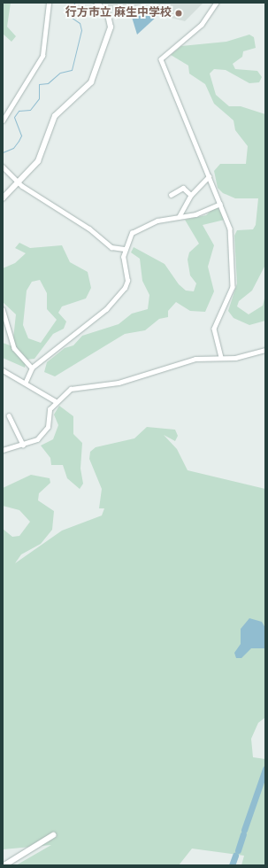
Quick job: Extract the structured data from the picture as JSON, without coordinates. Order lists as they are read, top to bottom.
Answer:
{
  "places": ["行方市立 麻生中学校"]
}
